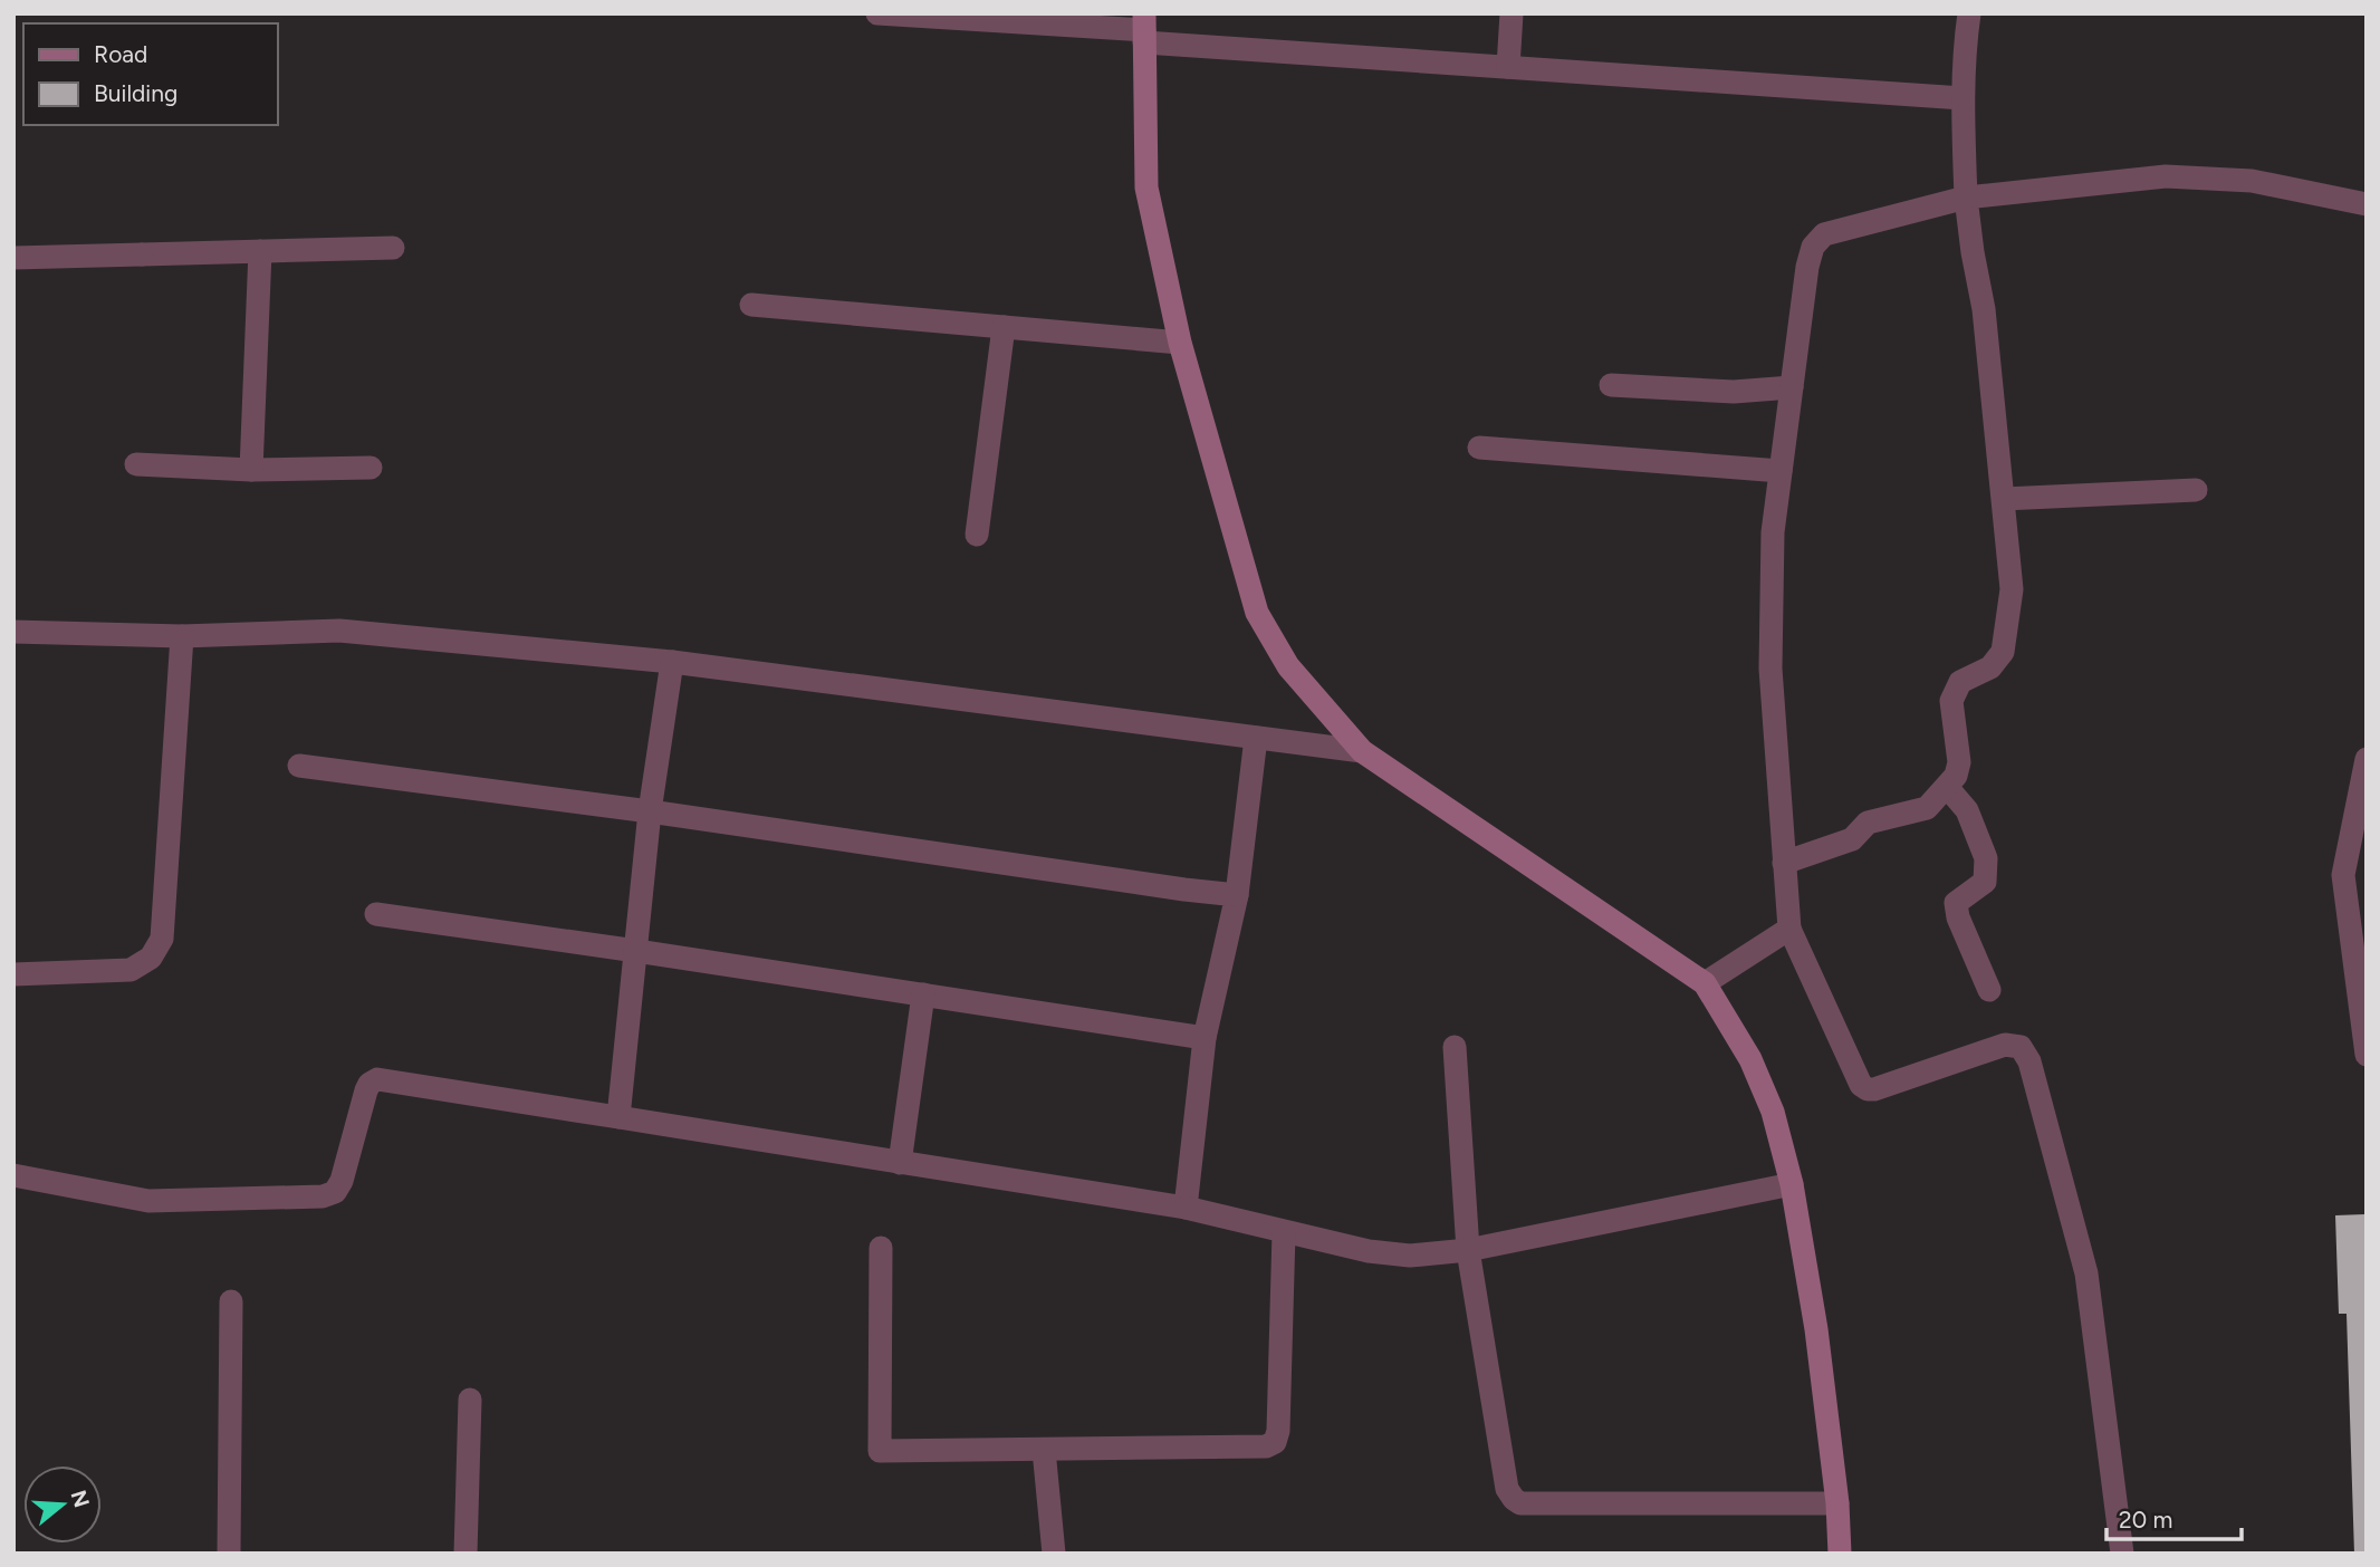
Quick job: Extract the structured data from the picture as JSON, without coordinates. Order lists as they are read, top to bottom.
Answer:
{
  "legend": ["Road", "Building"],
  "scale_bar": "20 m",
  "north": "right"
}
